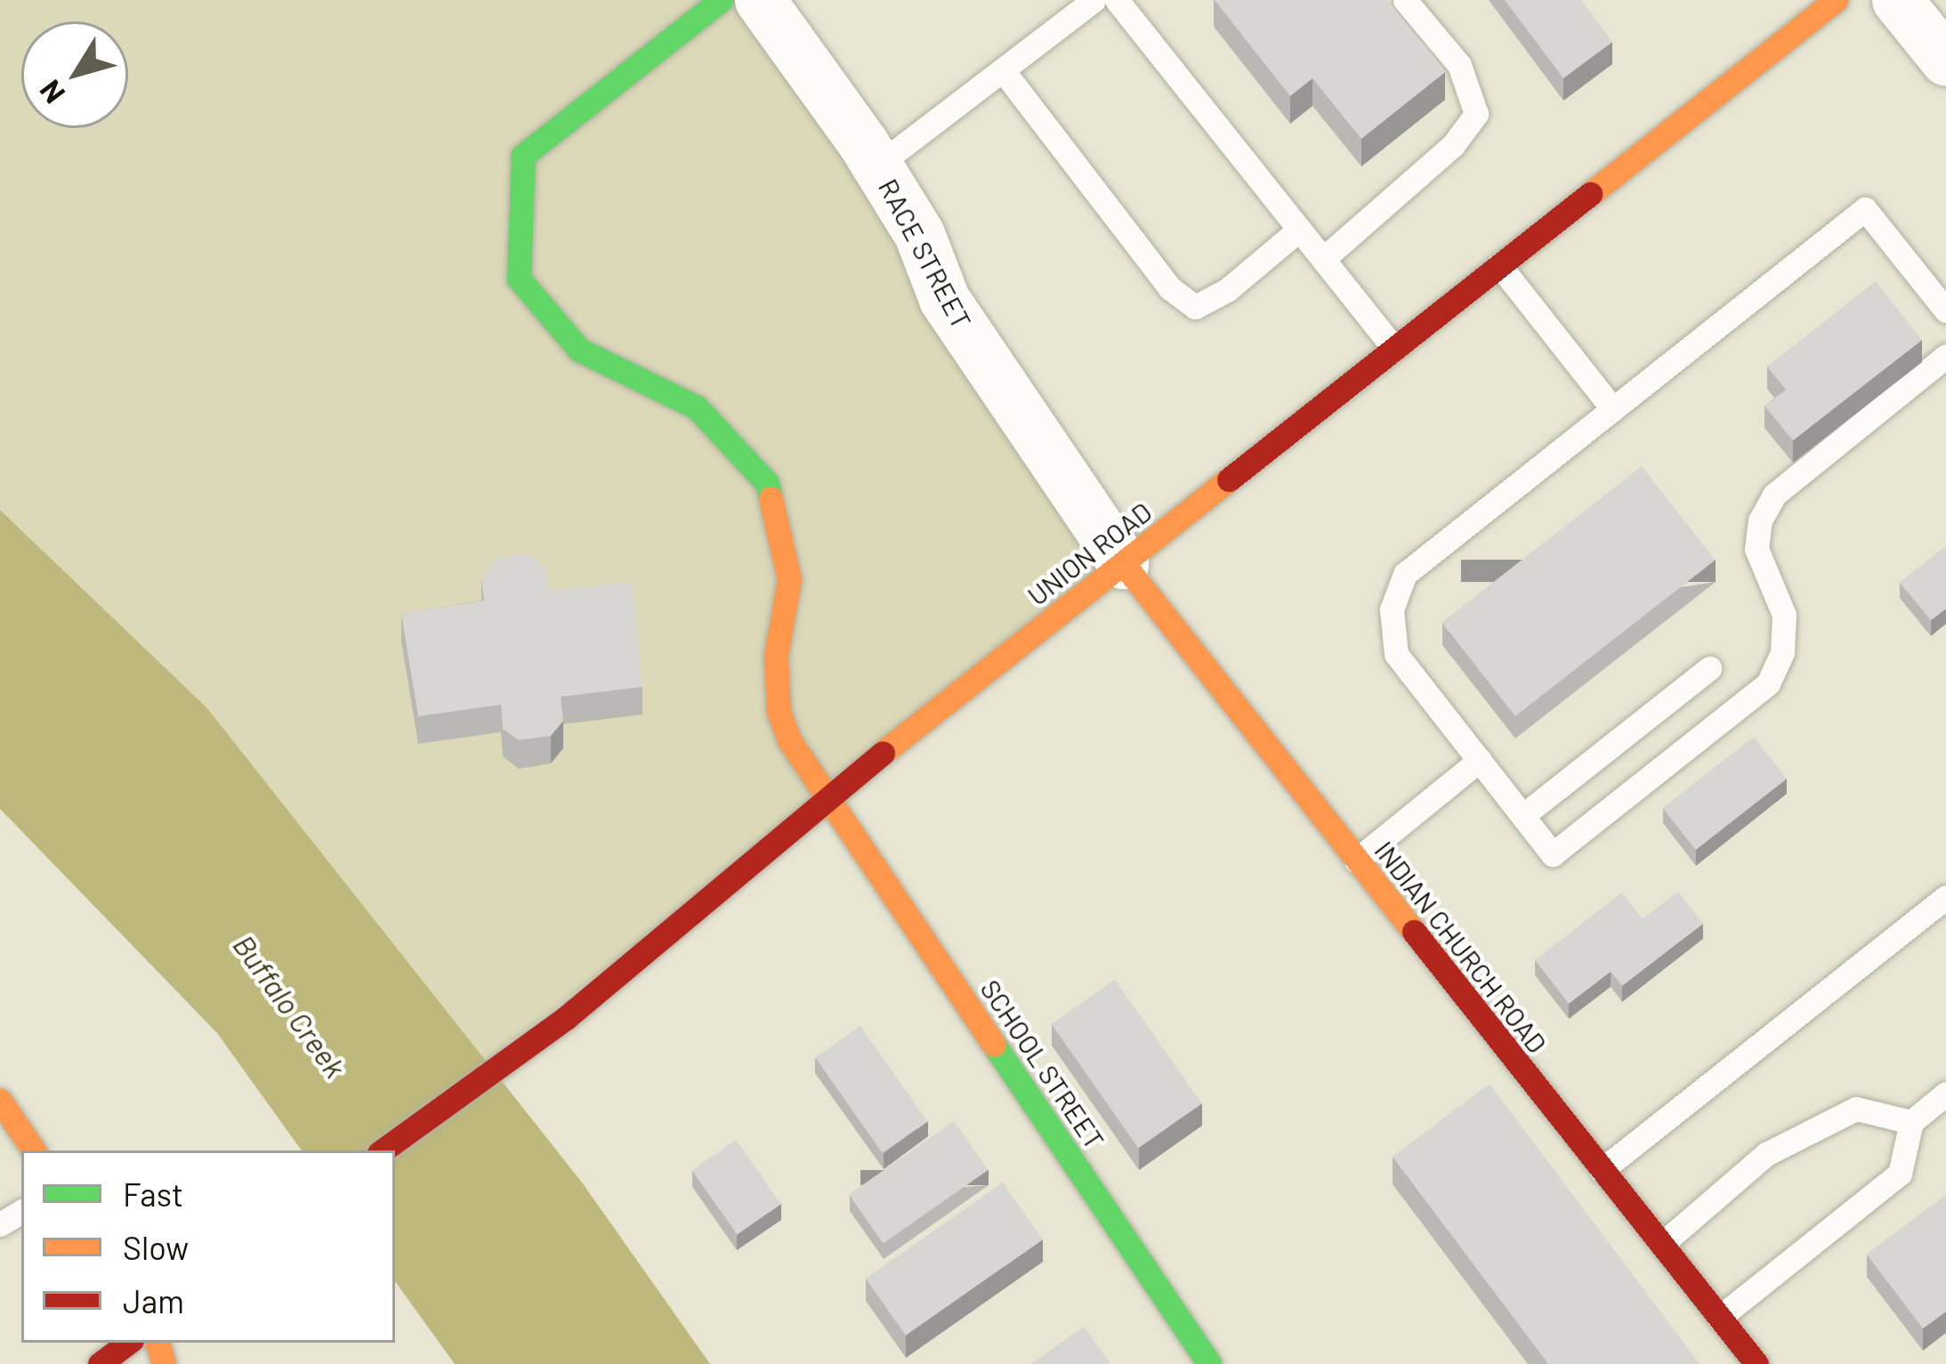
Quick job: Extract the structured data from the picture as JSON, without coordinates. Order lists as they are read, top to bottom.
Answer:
{
  "streets": {
    "street": [
      "RACE STREET",
      "UNION ROAD",
      "INDIAN CHURCH ROAD",
      "SCHOOL STREET"
    ]
  },
  "crossings": [
    ["RACE STREET", "UNION ROAD"],
    ["RACE STREET", "INDIAN CHURCH ROAD"],
    ["UNION ROAD", "INDIAN CHURCH ROAD"],
    ["UNION ROAD", "SCHOOL STREET"]
  ],
  "water": ["Buffalo Creek"],
  "legend": ["Fast", "Slow", "Jam"],
  "north": "bottom left"
}
